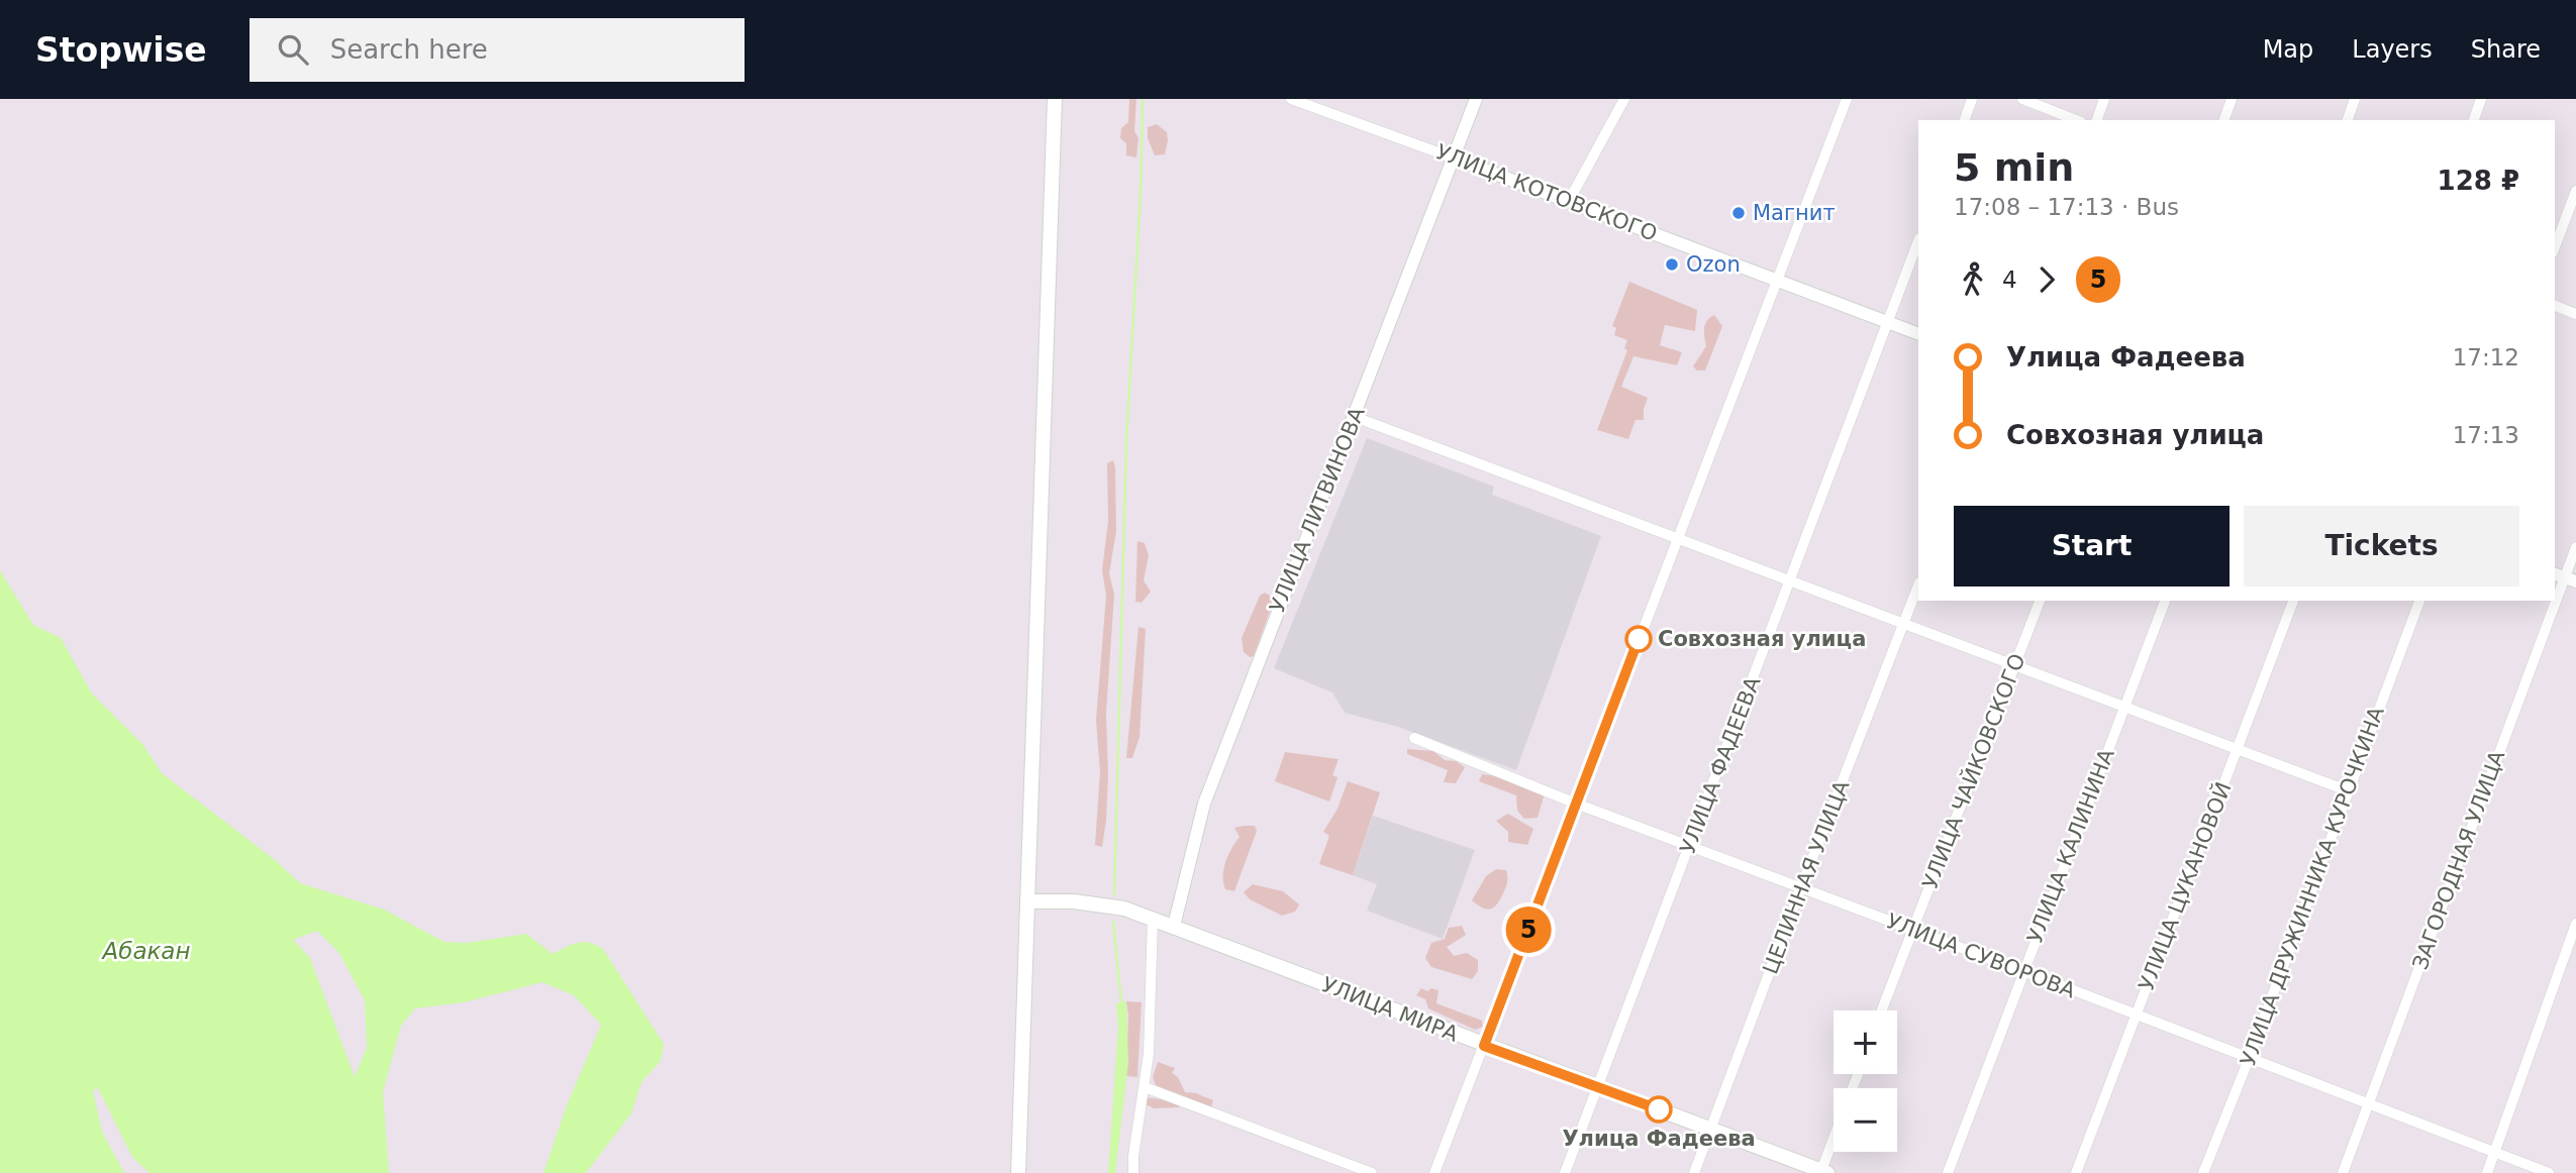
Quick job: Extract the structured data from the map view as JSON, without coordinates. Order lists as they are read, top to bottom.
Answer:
{
  "streets": {
    "main road": ["УЛИЦА МИРА"],
    "street": [
      "УЛИЦА КОТОВСКОГО",
      "УЛИЦА ЛИТВИНОВА",
      "УЛИЦА ФАДЕЕВА",
      "УЛИЦА ЧАЙКОВСКОГО",
      "УЛИЦА КАЛИНИНА",
      "ЗАГОРОДНАЯ УЛИЦА",
      "ЦЕЛИННАЯ УЛИЦА",
      "УЛИЦА ЦУКАНОВОЙ",
      "УЛИЦА ДРУЖИННИКА КУРОЧКИНА",
      "УЛИЦА СУВОРОВА"
    ]
  },
  "crossings": [
    ["УЛИЦА КОТОВСКОГО", "УЛИЦА ЛИТВИНОВА"],
    ["УЛИЦА КОТОВСКОГО", "УЛИЦА ФАДЕЕВА"],
    ["УЛИЦА ЛИТВИНОВА", "УЛИЦА МИРА"],
    ["УЛИЦА ФАДЕЕВА", "УЛИЦА СУВОРОВА"],
    ["УЛИЦА ФАДЕЕВА", "УЛИЦА МИРА"],
    ["УЛИЦА ЧАЙКОВСКОГО", "УЛИЦА СУВОРОВА"],
    ["УЛИЦА КАЛИНИНА", "УЛИЦА СУВОРОВА"],
    ["ЗАГОРОДНАЯ УЛИЦА", "УЛИЦА СУВОРОВА"],
    ["ЦЕЛИННАЯ УЛИЦА", "УЛИЦА СУВОРОВА"],
    ["ЦЕЛИННАЯ УЛИЦА", "УЛИЦА МИРА"],
    ["УЛИЦА ЦУКАНОВОЙ", "УЛИЦА СУВОРОВА"],
    ["УЛИЦА ДРУЖИННИКА КУРОЧКИНА", "УЛИЦА СУВОРОВА"]
  ],
  "water": ["Абакан"],
  "places": [
    "Магнит",
    "Ozon",
    "Совхозная улица",
    "Улица Фадеева"
  ],
  "lines": ["bus line 5"],
  "page": {
    "header": "Stopwise",
    "search": "Search here",
    "nav": ["Map", "Layers", "Share"],
    "on_map": "5",
    "heading": ["5 min", "17:08 – 17:13 · Bus", "128 ₽"],
    "legs": ["4", "5"],
    "list": [
      {
        "name": "Улица Фадеева",
        "value": "17:12"
      },
      {
        "name": "Совхозная улица",
        "value": "17:13"
      }
    ],
    "buttons": ["Start", "Tickets"],
    "map_buttons": ["+", "−"]
  }
}
